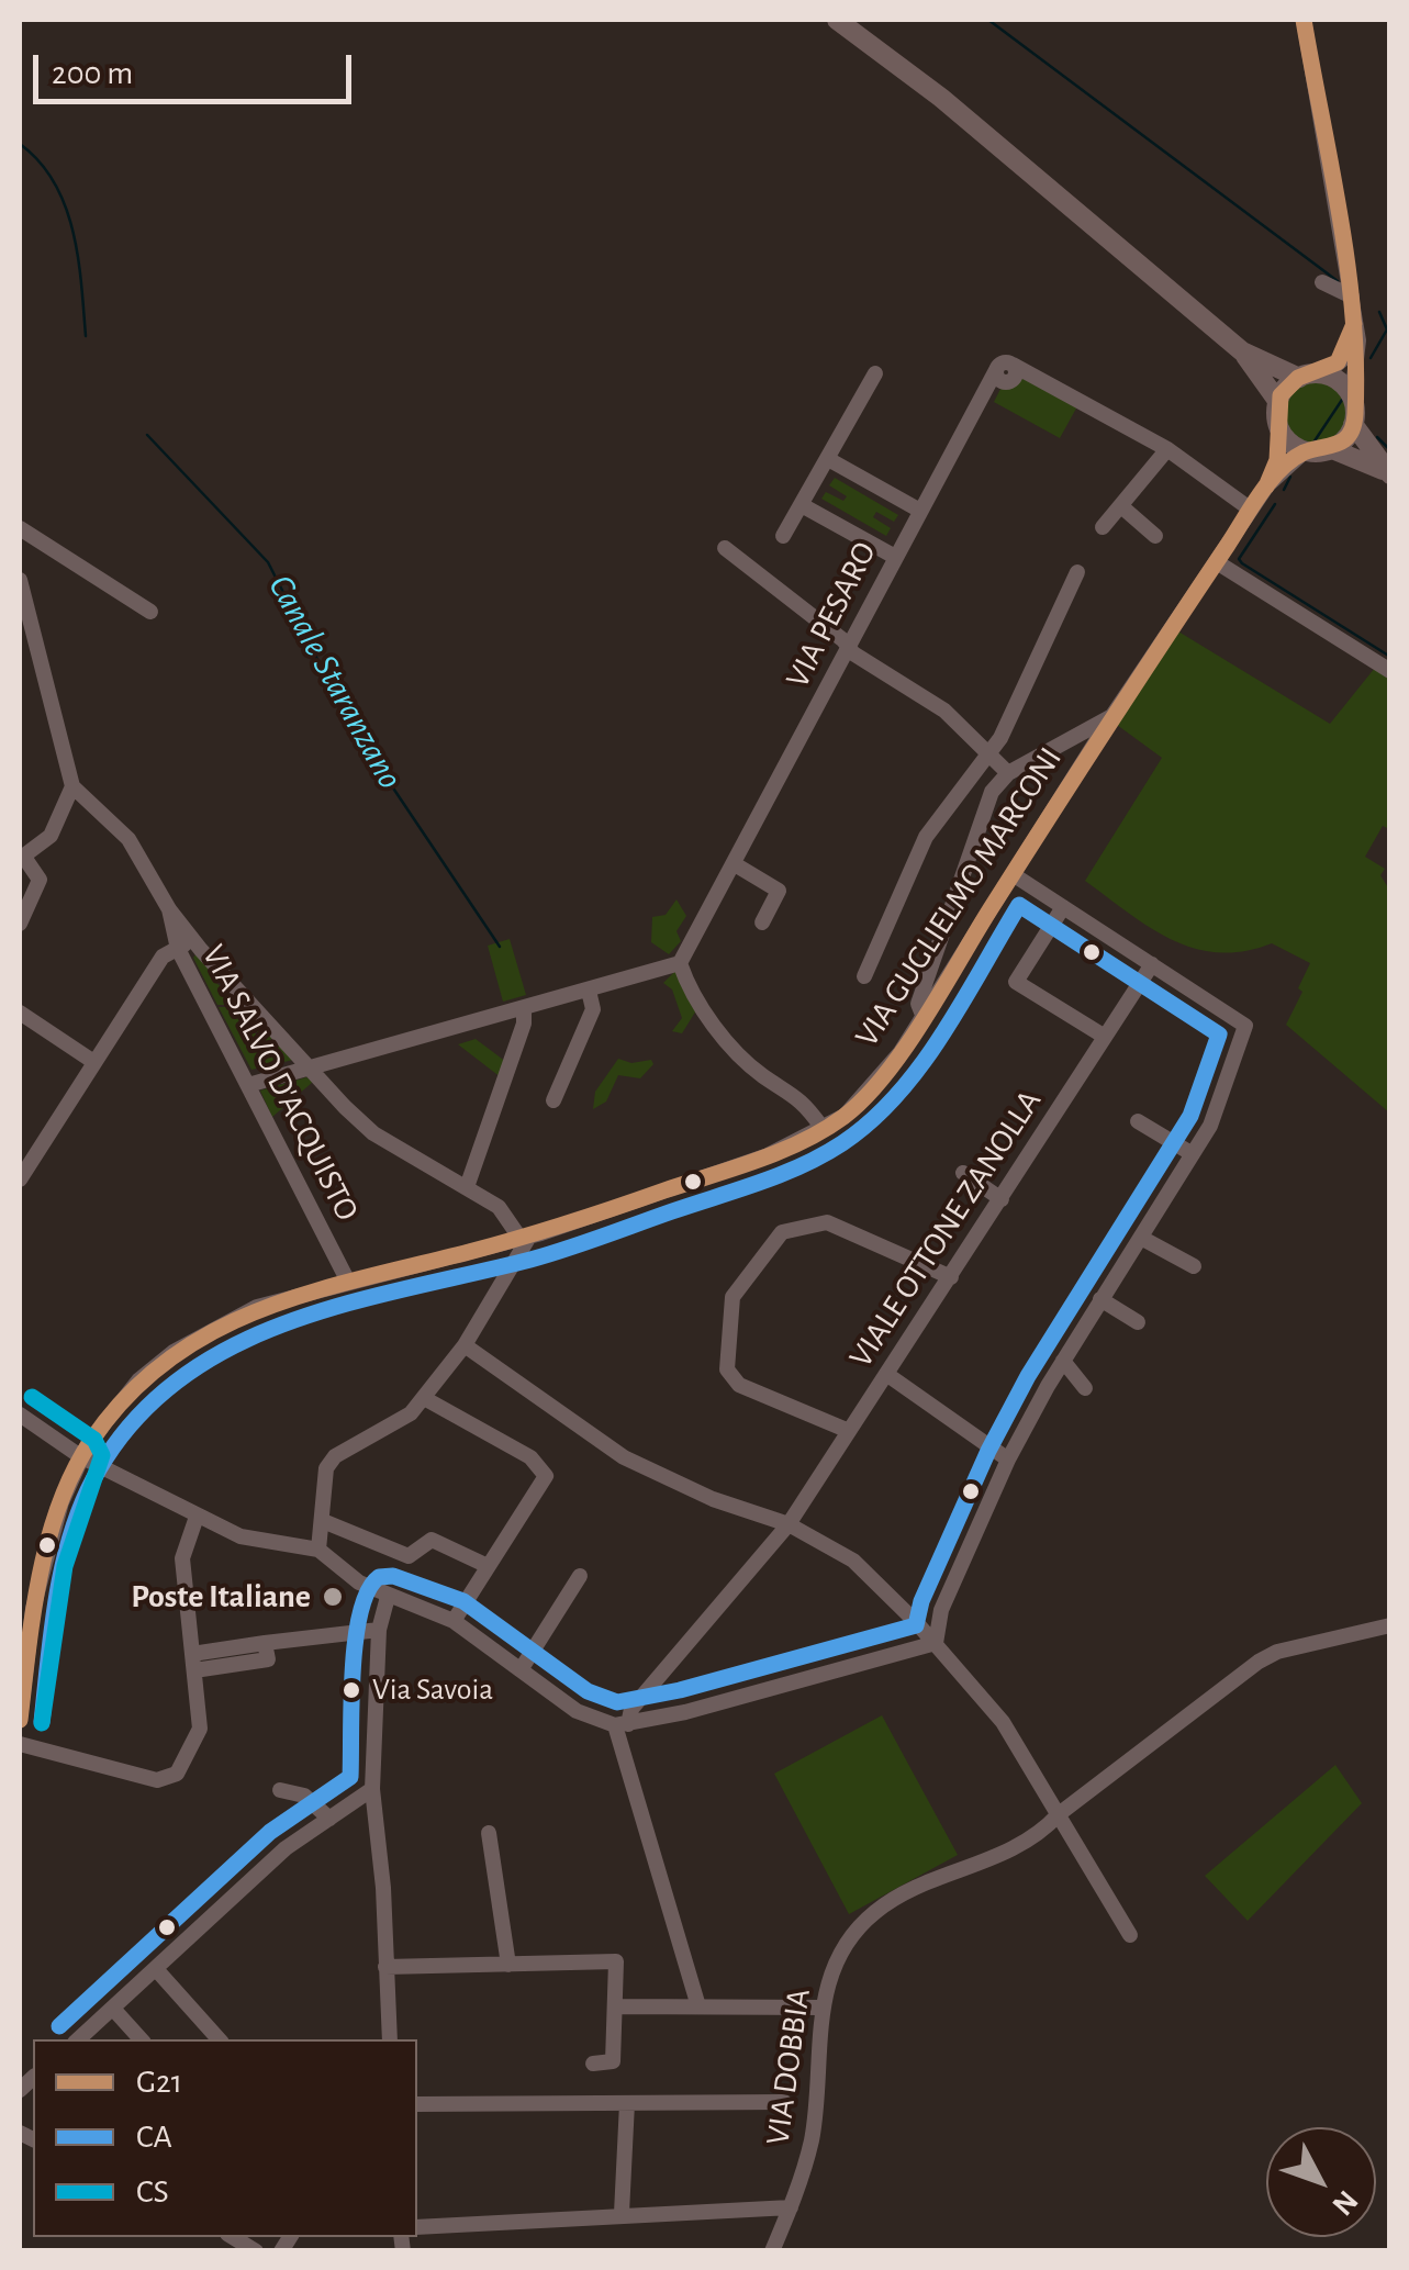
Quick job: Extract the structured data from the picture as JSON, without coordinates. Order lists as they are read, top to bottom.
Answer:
{
  "streets": {
    "street": [
      "VIA PESARO",
      "VIA GUGLIELMO MARCONI",
      "VIA SALVO D'ACQUISTO",
      "VIALE OTTONE ZANOLLA",
      "VIA DOBBIA"
    ]
  },
  "crossings": [
    ["VIA GUGLIELMO MARCONI", "VIA SALVO D'ACQUISTO"]
  ],
  "water": ["Canale Staranzano"],
  "places": ["Poste Italiane", "Via Savoia"],
  "lines": ["transit line G21", "transit line CA", "transit line CS"],
  "legend": ["G21", "CA", "CS"],
  "scale_bar": "200 m",
  "north": "bottom right"
}
